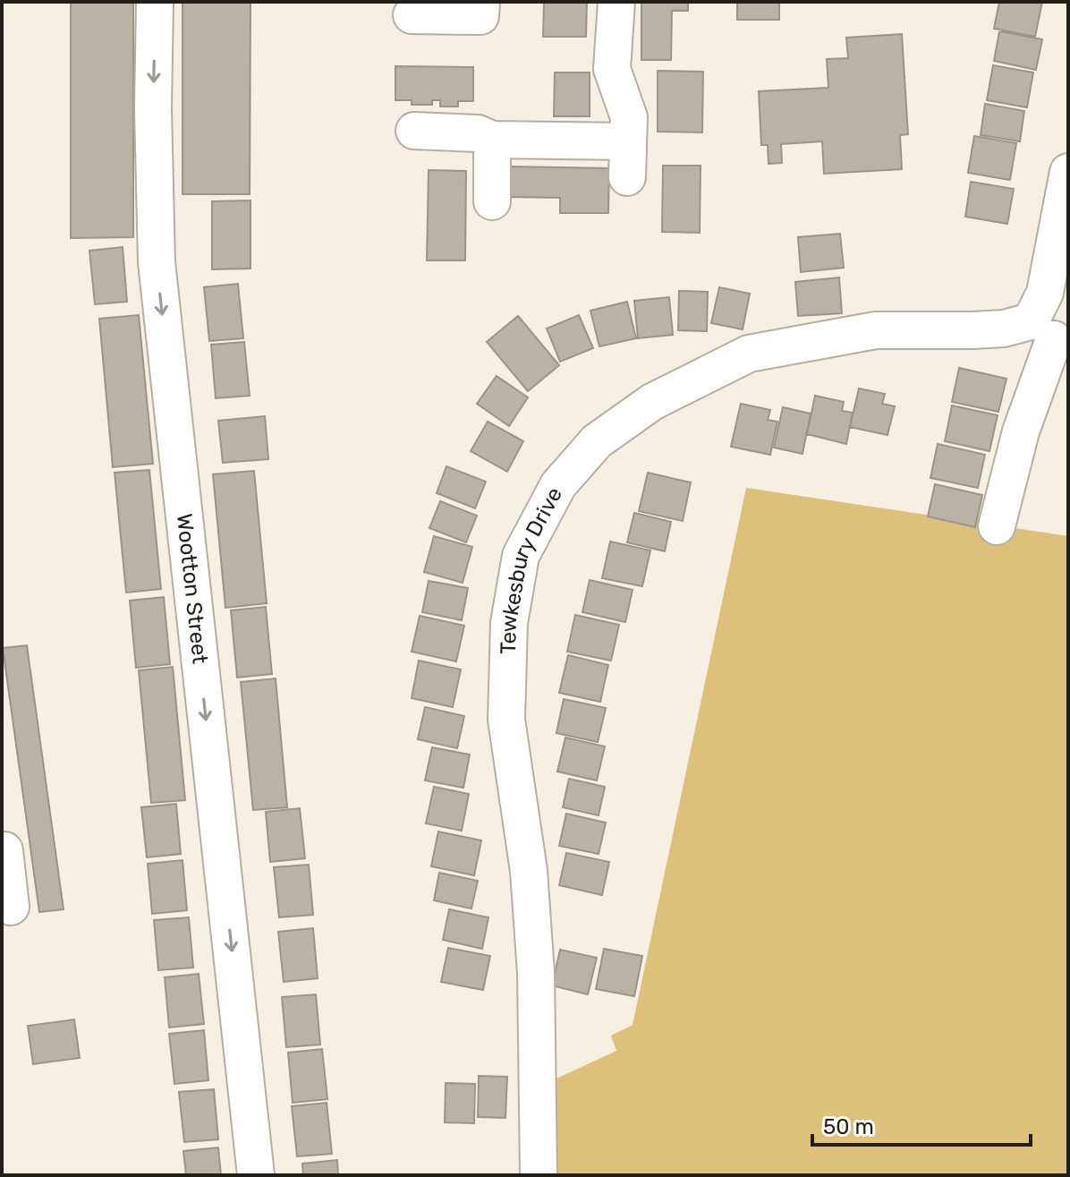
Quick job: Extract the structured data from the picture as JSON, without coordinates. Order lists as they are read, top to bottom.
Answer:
{
  "streets": {
    "street": ["Tewkesbury Drive", "Wootton Street"]
  },
  "one_way": ["Wootton Street"],
  "scale_bar": "50 m"
}
